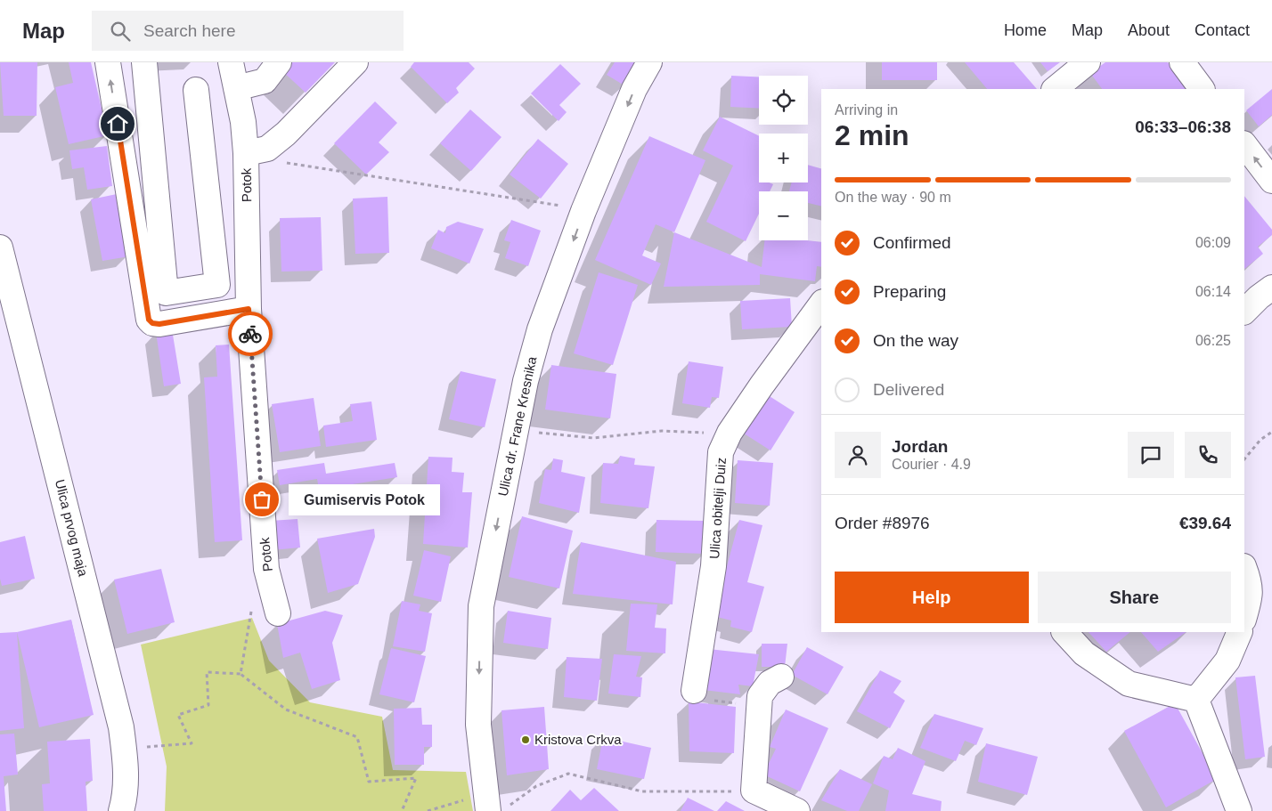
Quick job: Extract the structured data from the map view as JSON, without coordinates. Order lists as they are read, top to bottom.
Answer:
{
  "streets": {
    "street": [
      "Potok",
      "Ulica dr. Frane Kresnika",
      "Ulica obitelji Duiz",
      "Ulica prvog maja"
    ]
  },
  "one_way": ["Ulica dr. Frane Kresnika"],
  "places": ["Gumiservis Potok", "Kristova Crkva"],
  "page": {
    "header": "Map",
    "search": "Search here",
    "nav": [
      "Home",
      "Map",
      "About",
      "Contact"
    ],
    "map_buttons": ["+", "−"],
    "heading": ["2 min", "Arriving in", "06:33–06:38"],
    "panel": [
      "Jordan",
      "Courier · 4.9",
      "Order #8976",
      "€39.64"
    ],
    "bar": "On the way · 90 m",
    "list": [
      ["Confirmed", "06:09"],
      ["Preparing", "06:14"],
      ["On the way", "06:25"],
      "Delivered"
    ],
    "bubble": "Gumiservis Potok",
    "buttons": ["Help", "Share"]
  }
}
